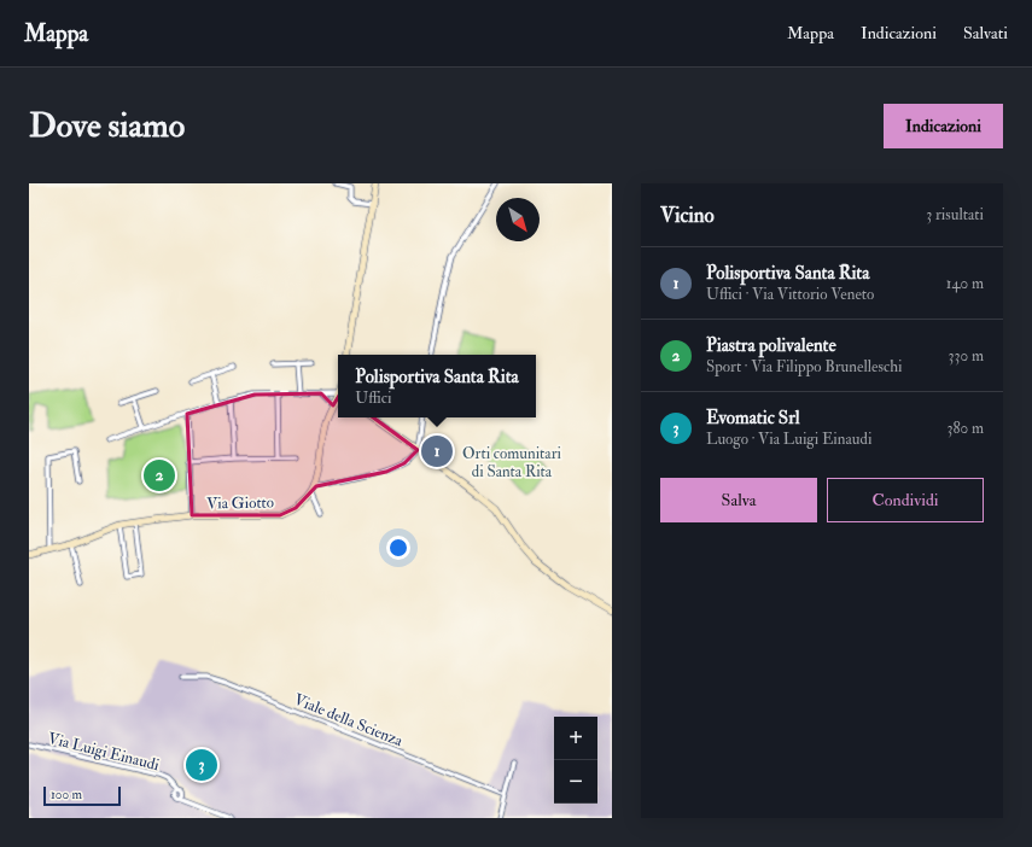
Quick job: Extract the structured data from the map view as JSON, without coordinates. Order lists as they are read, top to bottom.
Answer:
{
  "streets": {
    "street": ["Via Giotto", "Viale della Scienza", "Via Luigi Einaudi"]
  },
  "parks": ["Orti comunitari di Santa Rita"],
  "scale_bar": "100 m",
  "north": "bottom right",
  "page": {
    "header": "Mappa",
    "nav": ["Mappa", "Indicazioni", "Salvati"],
    "buttons": [
      "Indicazioni",
      ["Salva", "Condividi"]
    ],
    "title": "Dove siamo",
    "heading": ["Vicino", "3 risultati"],
    "list": [
      {
        "mark": "1",
        "name": "Polisportiva Santa Rita",
        "note": "Uffici · Via Vittorio Veneto",
        "value": "140 m"
      },
      {
        "mark": "2",
        "name": "Piastra polivalente",
        "note": "Sport · Via Filippo Brunelleschi",
        "value": "330 m"
      },
      {
        "mark": "3",
        "name": "Evomatic Srl",
        "note": "Luogo · Via Luigi Einaudi",
        "value": "380 m"
      }
    ],
    "popup": ["Polisportiva Santa Rita", "Uffici"],
    "pins": ["1", "2", "3"],
    "map_buttons": ["+", "−"],
    "scale": "100 m"
  }
}
